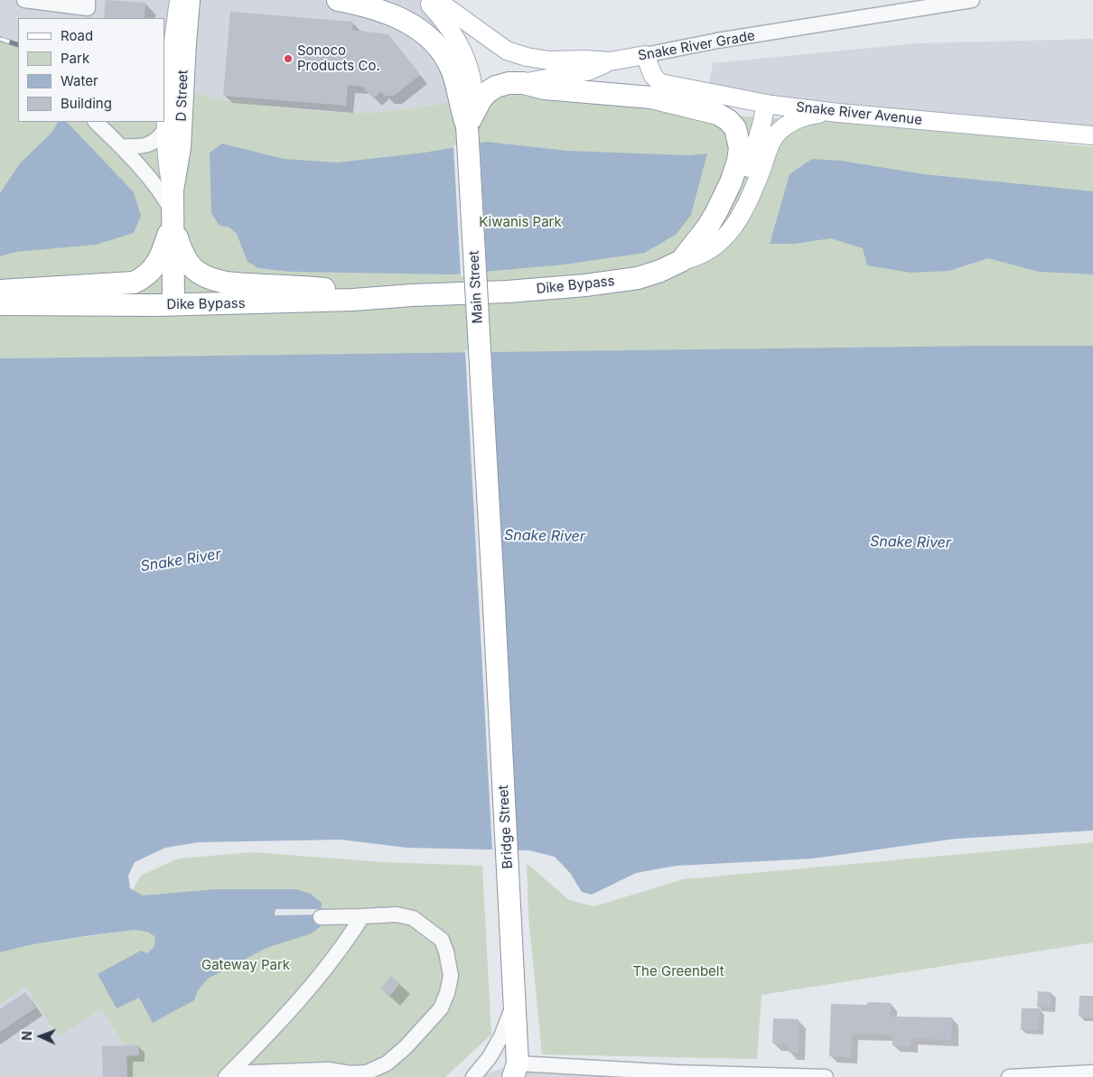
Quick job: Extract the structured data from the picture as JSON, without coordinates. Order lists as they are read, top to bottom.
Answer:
{
  "streets": {
    "highway": [
      "D Street",
      "Dike Bypass",
      "Main Street",
      "Bridge Street"
    ],
    "main road": ["Snake River Grade", "Snake River Avenue"]
  },
  "crossings": [
    ["Snake River Grade", "Snake River Avenue"],
    ["D Street", "Dike Bypass"],
    ["Main Street", "Bridge Street"]
  ],
  "water": ["Snake River"],
  "parks": ["Kiwanis Park", "Gateway Park", "The Greenbelt"],
  "places": ["Sonoco Products Co."],
  "legend": [
    "Road",
    "Park",
    "Water",
    "Building"
  ],
  "north": "left"
}
